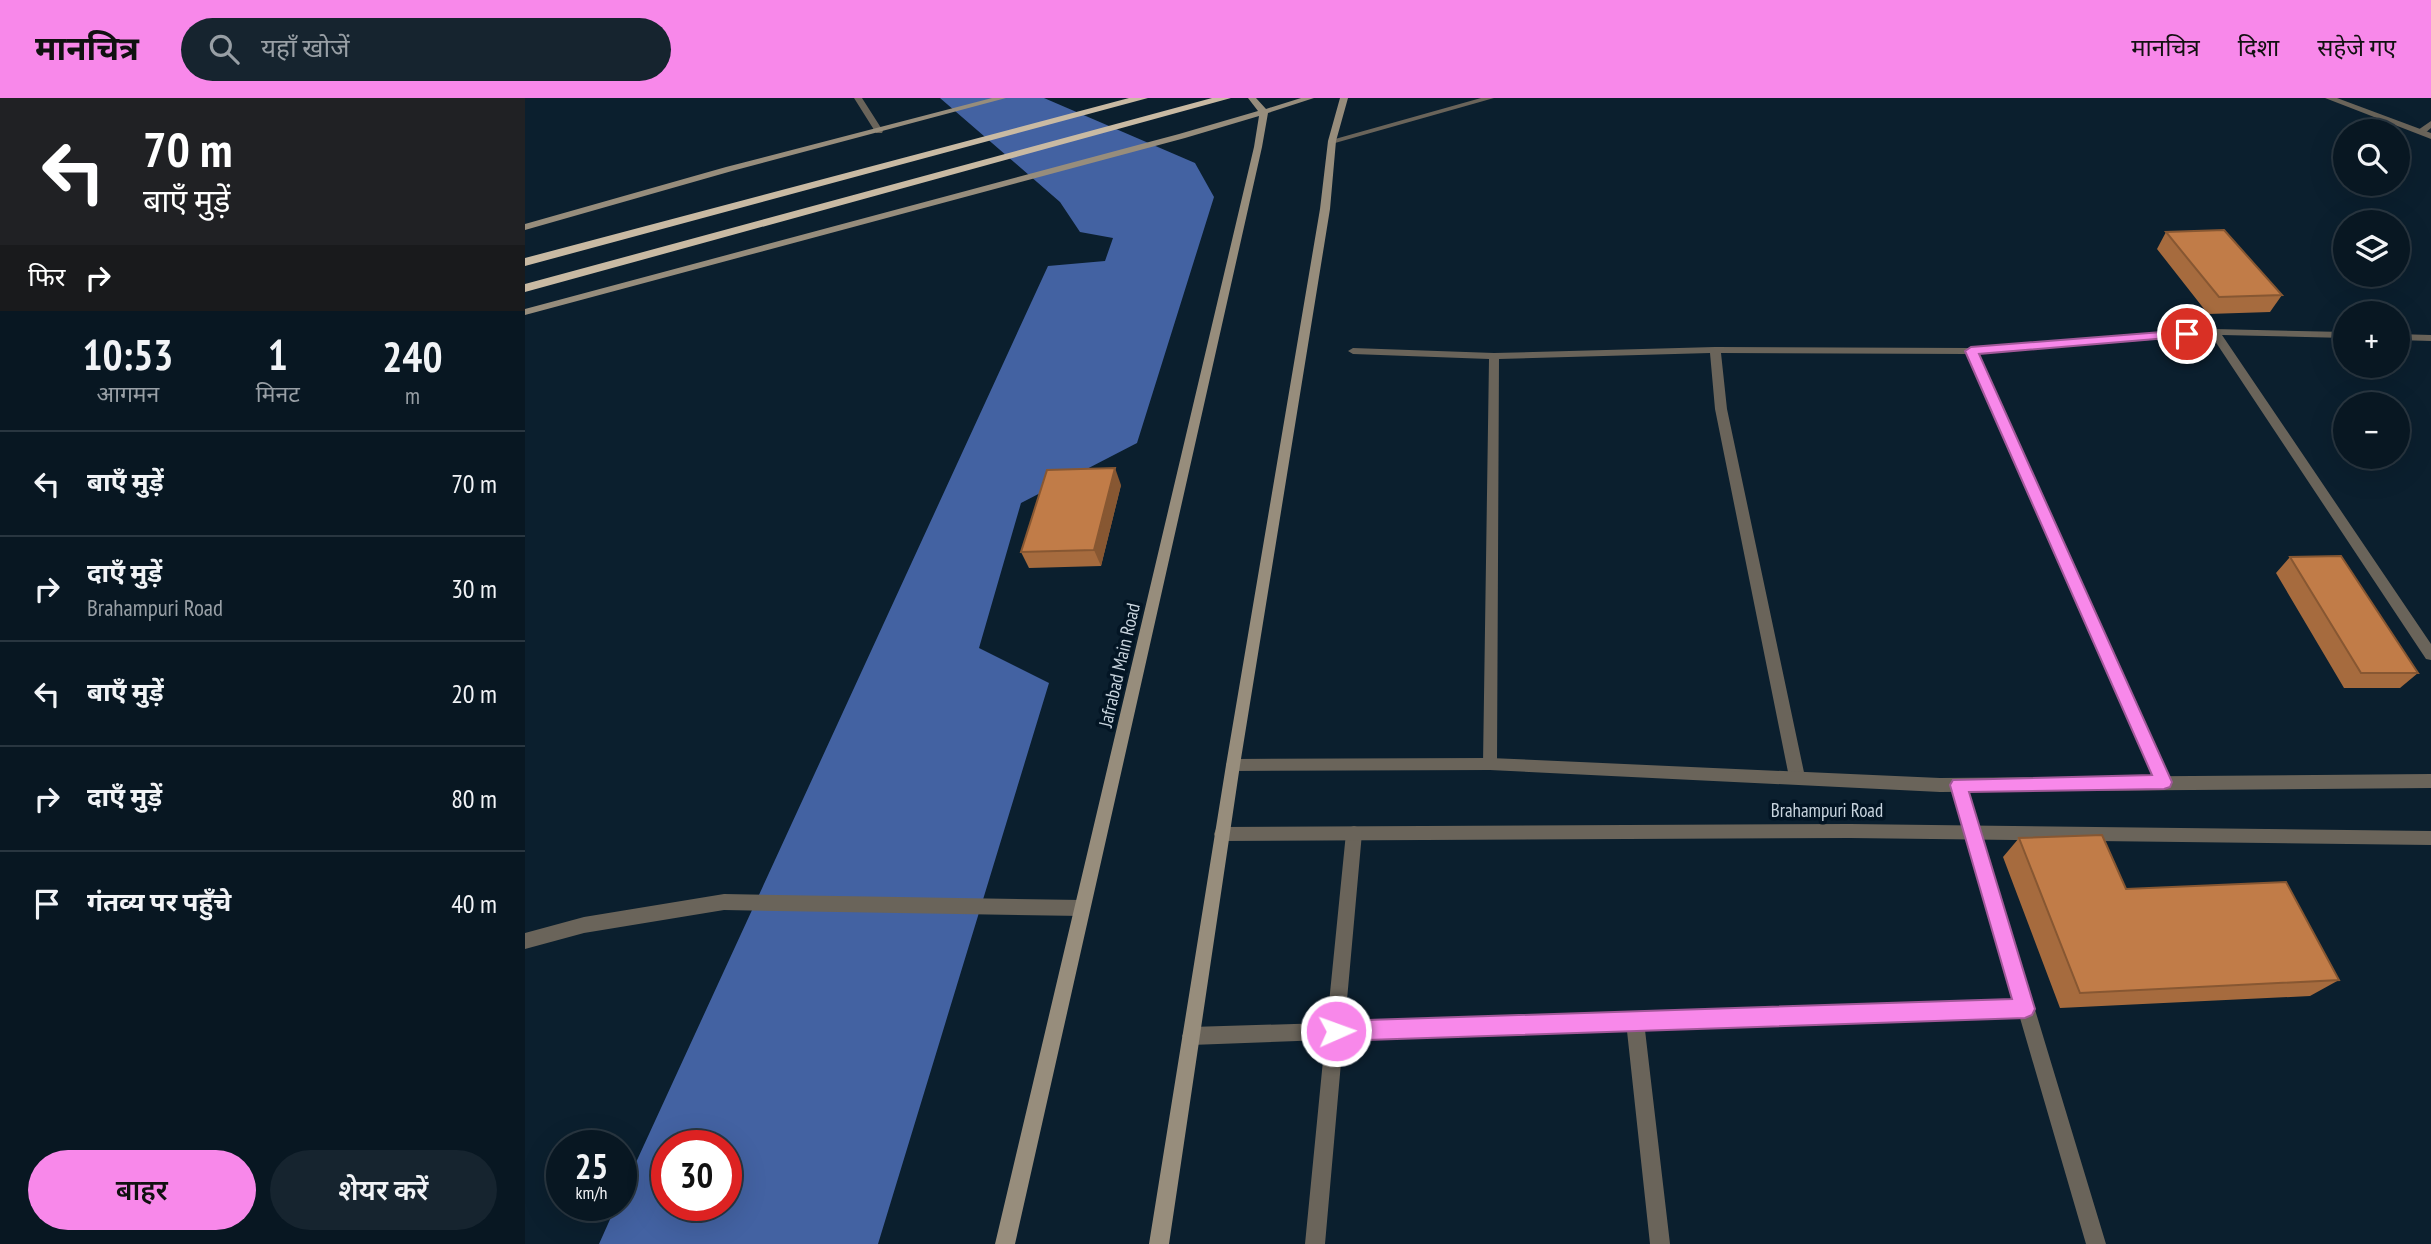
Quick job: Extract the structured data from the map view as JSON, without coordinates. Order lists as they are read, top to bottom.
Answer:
{
  "streets": {
    "main road": ["Jafrabad Main Road"],
    "street": ["Brahampuri Road"]
  },
  "page": {
    "header": "मानचित्र",
    "search": "यहाँ खोजें",
    "nav": ["मानचित्र", "दिशा", "सहेजे गए"],
    "turn": ["70 m", "बाएँ मुड़ें"],
    "map_buttons": ["+", "−"],
    "then": "फिर",
    "eta": [
      "10:53",
      "आगमन",
      "1",
      "मिनट",
      "240",
      "m"
    ],
    "list": [
      {
        "name": "बाएँ मुड़ें",
        "value": "70 m"
      },
      {
        "name": "दाएँ मुड़ें",
        "note": "Brahampuri Road",
        "value": "30 m"
      },
      {
        "name": "बाएँ मुड़ें",
        "value": "20 m"
      },
      {
        "name": "दाएँ मुड़ें",
        "value": "80 m"
      },
      {
        "name": "गंतव्य पर पहुँचे",
        "value": "40 m"
      }
    ],
    "speed": "25 km/h",
    "limit": "30",
    "buttons": ["बाहर", "शेयर करें"]
  }
}
